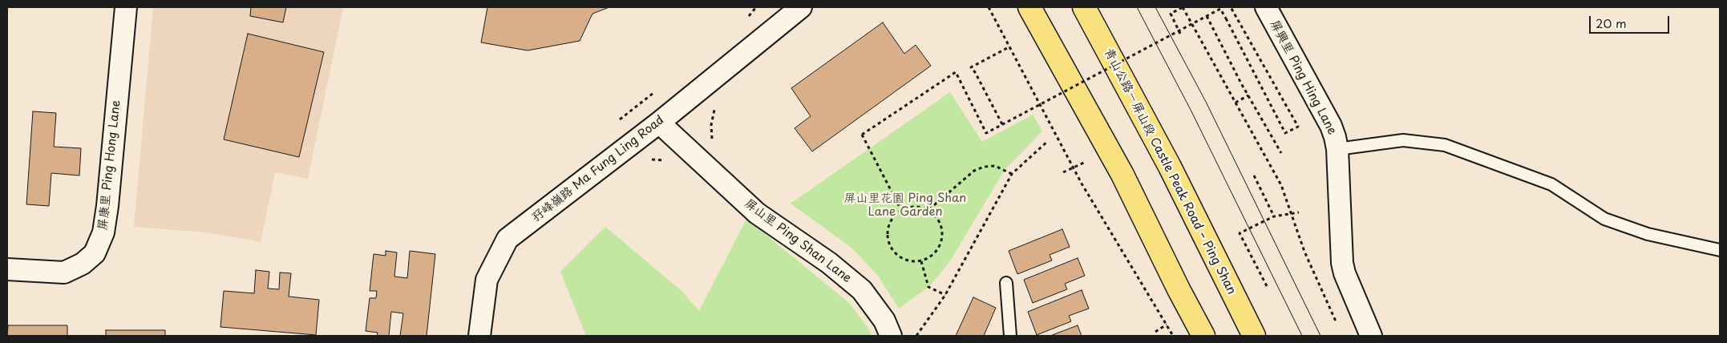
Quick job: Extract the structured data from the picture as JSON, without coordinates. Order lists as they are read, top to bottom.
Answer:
{
  "streets": {
    "main road": ["青山公路－屏山段 Castle Peak Road – Ping Shan"],
    "street": [
      "屏興里 Ping Hing Lane",
      "屏康里 Ping Hong Lane",
      "孖峰嶺路 Ma Fung Ling Road",
      "屏山里 Ping Shan Lane"
    ]
  },
  "crossings": [
    ["孖峰嶺路 Ma Fung Ling Road", "屏山里 Ping Shan Lane"]
  ],
  "parks": ["屏山里花園 Ping Shan Lane Garden"],
  "scale_bar": "20 m"
}
